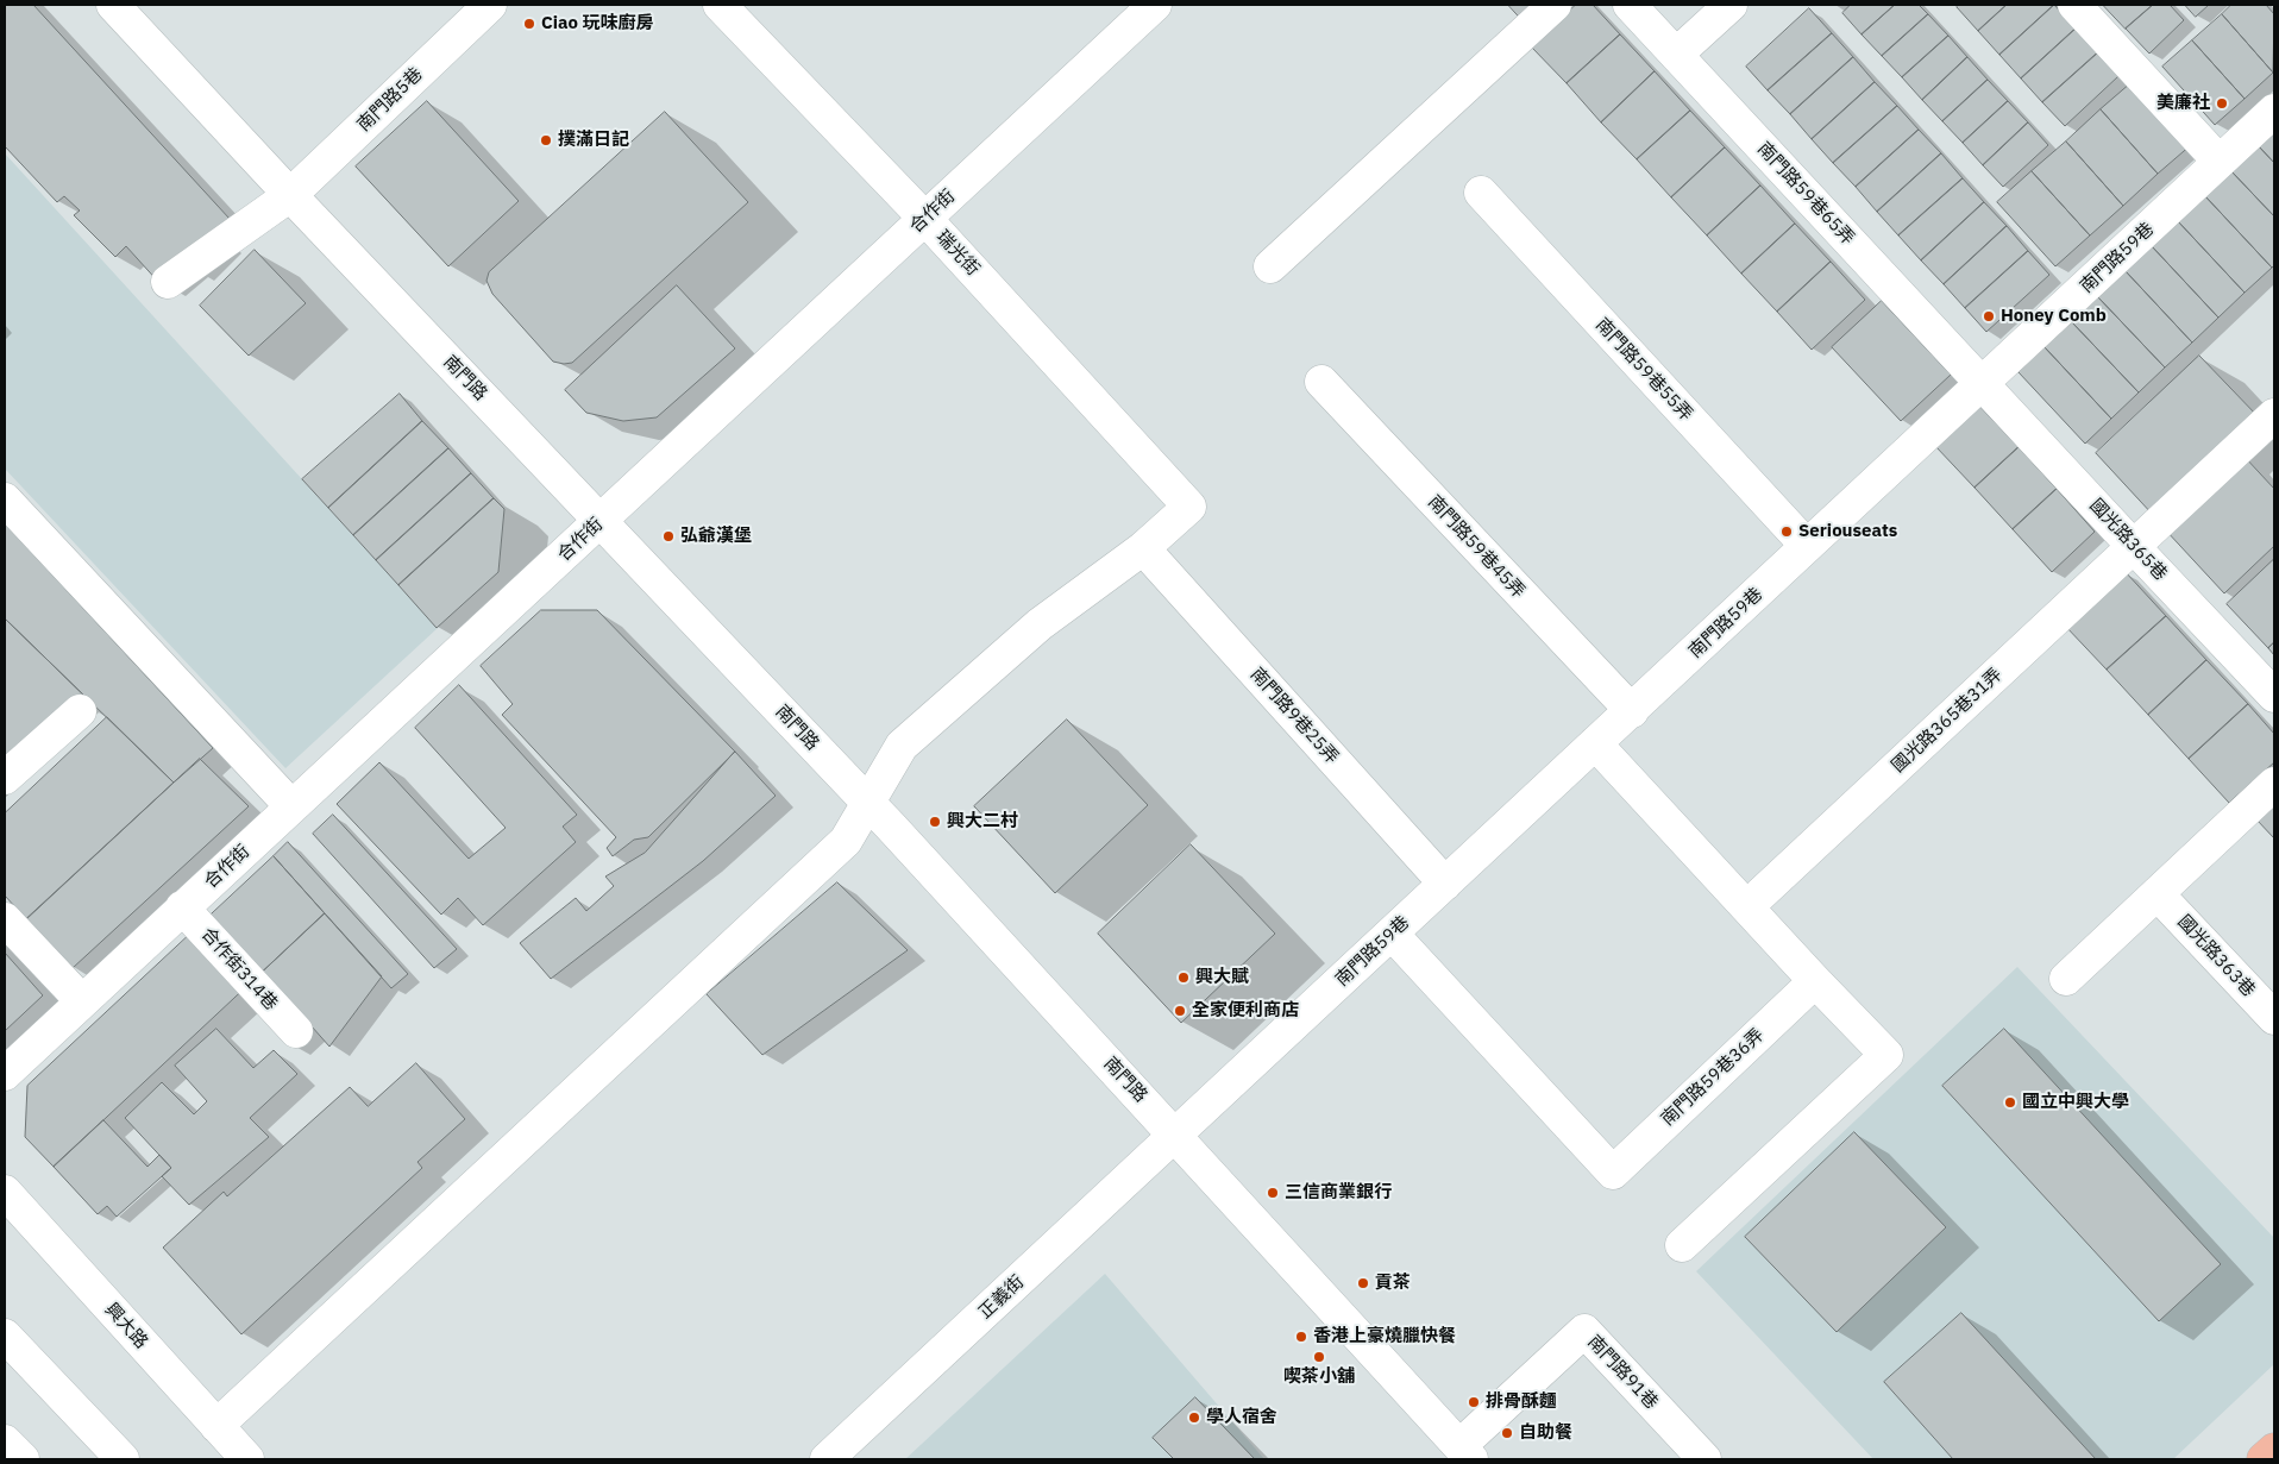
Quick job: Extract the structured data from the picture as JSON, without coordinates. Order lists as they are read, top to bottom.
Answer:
{
  "streets": {
    "street": [
      "南門路5巷",
      "南門路59巷65弄",
      "合作街",
      "瑞光街",
      "南門路59巷",
      "南門路59巷55弄",
      "南門路",
      "國光路365巷",
      "南門路59巷45弄",
      "南門路9巷25弄",
      "國光路365巷31弄",
      "國光路363巷",
      "合作街314巷",
      "南門路59巷36弄",
      "正義街",
      "興大路",
      "南門路91巷"
    ]
  },
  "crossings": [
    ["南門路5巷", "南門路"],
    ["南門路59巷65弄", "南門路59巷"],
    ["南門路59巷65弄", "國光路365巷"],
    ["合作街", "瑞光街"],
    ["合作街", "南門路"],
    ["合作街", "合作街314巷"],
    ["瑞光街", "南門路9巷25弄"],
    ["南門路59巷", "南門路59巷55弄"],
    ["南門路59巷", "南門路"],
    ["南門路59巷", "國光路365巷"],
    ["南門路59巷", "南門路59巷45弄"],
    ["南門路59巷", "南門路9巷25弄"],
    ["南門路59巷", "南門路59巷36弄"],
    ["南門路59巷", "正義街"],
    ["南門路", "正義街"],
    ["南門路", "南門路91巷"],
    ["國光路365巷", "國光路365巷31弄"]
  ],
  "places": [
    "Ciao 玩味廚房",
    "美廉社",
    "撲滿日記",
    "Honey Comb",
    "Seriouseats",
    "弘爺漢堡",
    "興大二村",
    "興大賦",
    "全家便利商店",
    "國立中興大學",
    "三信商業銀行",
    "貢茶",
    "香港上豪燒臘快餐",
    "喫茶小舖",
    "排骨酥麵",
    "學人宿舍",
    "自助餐"
  ]
}
